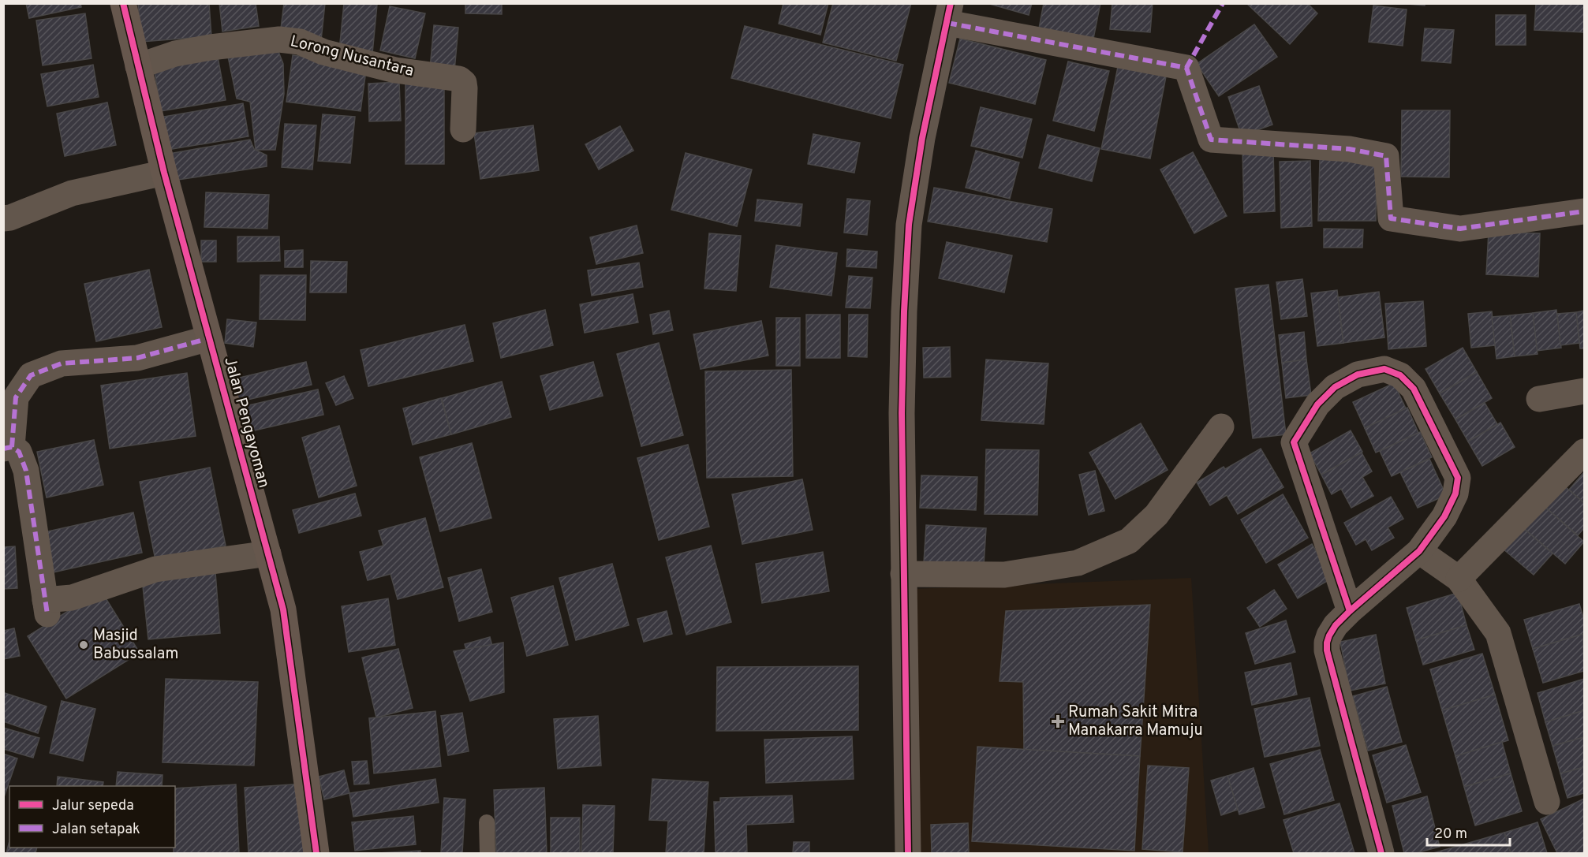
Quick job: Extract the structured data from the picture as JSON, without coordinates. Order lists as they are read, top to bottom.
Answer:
{
  "streets": {
    "street": ["Lorong Nusantara", "Jalan Pengayoman"]
  },
  "crossings": [
    ["Lorong Nusantara", "Jalan Pengayoman"]
  ],
  "places": {
    "other": ["Masjid Babussalam"],
    "health": ["Rumah Sakit Mitra Manakarra Mamuju"]
  },
  "legend": ["Jalur sepeda", "Jalan setapak"],
  "scale_bar": "20 m"
}
